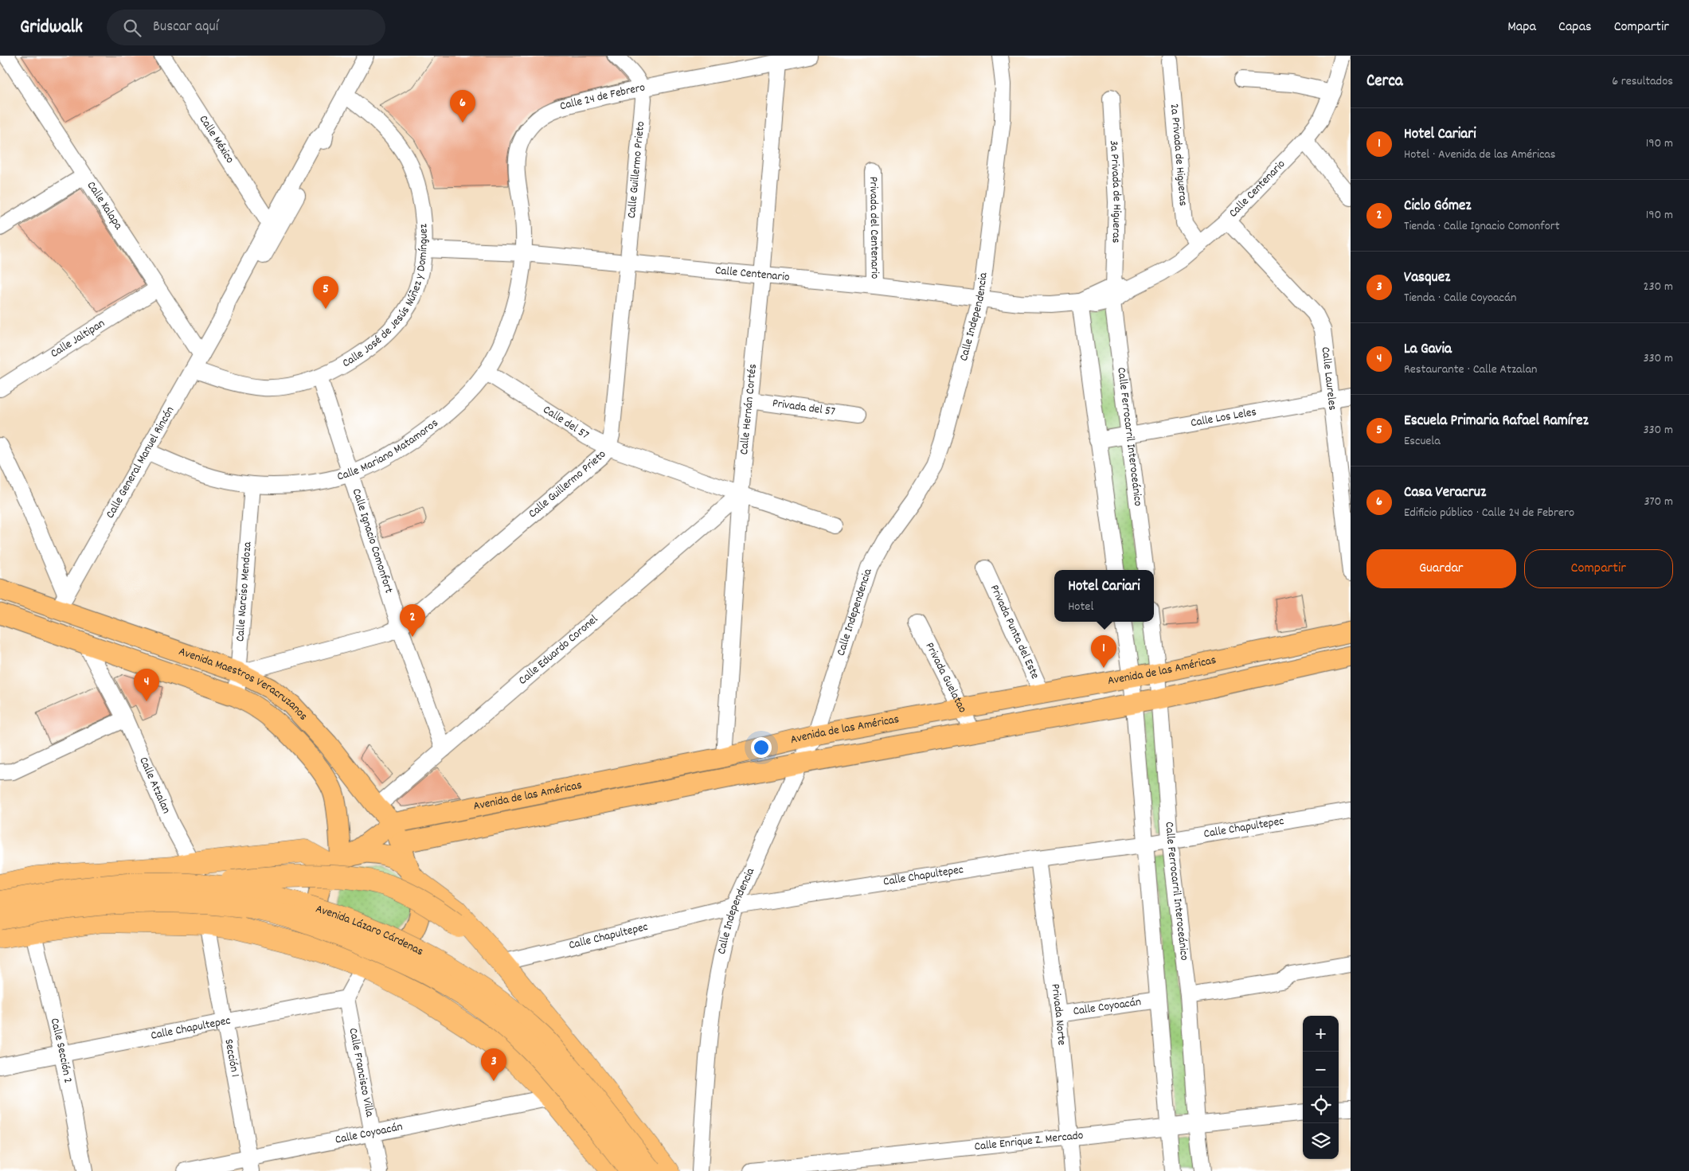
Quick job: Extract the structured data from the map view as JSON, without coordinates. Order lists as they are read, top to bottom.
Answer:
{
  "streets": {
    "highway": ["Avenida Lázaro Cárdenas"],
    "main road": ["Avenida de las Américas", "Avenida Maestros Veracruzanos"],
    "street": [
      "Calle 24 de Febrero",
      "Calle México",
      "2a Privada de Higueras",
      "Calle Guillermo Prieto",
      "Calle Centenario",
      "3a Privada de Higueras",
      "Calle Xalapa",
      "Privada del Centenario",
      "Calle José de Jesús Núñez y Domínguez",
      "Calle Independencia",
      "Calle Jaltipan",
      "Calle Laureles",
      "Privada del 57",
      "Calle Hernán Cortés",
      "Calle Los Leles",
      "Calle del 57",
      "Calle Ferrocarril Interoceánico",
      "Calle Mariano Matamoros",
      "Calle General Manuel Rincón",
      "Calle Ignacio Comonfort",
      "Calle Narciso Mendoza",
      "Privada Punta del Este",
      "Calle Eduardo Coronel",
      "Privada Guelatao",
      "Calle Atzalan",
      "Calle Chapultepec",
      "Calle Coyoacán",
      "Privada Norte",
      "Calle Sección 2",
      "Sección 1",
      "Calle Francisco Villa",
      "Calle Enrique Z. Mercado"
    ]
  },
  "crossings": [
    ["Calle 24 de Febrero", "Calle Guillermo Prieto"],
    ["Calle 24 de Febrero", "Calle Centenario"],
    ["Calle 24 de Febrero", "Calle Hernán Cortés"],
    ["Calle 24 de Febrero", "Calle Mariano Matamoros"],
    ["Calle México", "Calle General Manuel Rincón"],
    ["2a Privada de Higueras", "Calle Centenario"],
    ["Calle Guillermo Prieto", "Calle Centenario"],
    ["Calle Guillermo Prieto", "Calle del 57"],
    ["Calle Guillermo Prieto", "Calle Ignacio Comonfort"],
    ["Calle Guillermo Prieto", "Calle Narciso Mendoza"],
    ["Calle Guillermo Prieto", "Avenida Maestros Veracruzanos"],
    ["Calle Centenario", "3a Privada de Higueras"],
    ["Calle Centenario", "Privada del Centenario"],
    ["Calle Centenario", "Calle José de Jesús Núñez y Domínguez"],
    ["Calle Centenario", "Calle Independencia"],
    ["Calle Centenario", "Calle Laureles"],
    ["Calle Centenario", "Calle Hernán Cortés"],
    ["Calle Centenario", "Calle Ferrocarril Interoceánico"],
    ["Calle Centenario", "Calle Mariano Matamoros"],
    ["3a Privada de Higueras", "Calle Ferrocarril Interoceánico"],
    ["Calle Xalapa", "Calle Jaltipan"],
    ["Calle Xalapa", "Calle General Manuel Rincón"],
    ["Calle José de Jesús Núñez y Domínguez", "Calle General Manuel Rincón"],
    ["Calle José de Jesús Núñez y Domínguez", "Calle Ignacio Comonfort"],
    ["Calle Independencia", "Avenida de las Américas"],
    ["Calle Independencia", "Calle Chapultepec"],
    ["Calle Laureles", "Calle Los Leles"],
    ["Privada del 57", "Calle Hernán Cortés"],
    ["Calle Hernán Cortés", "Calle del 57"],
    ["Calle Hernán Cortés", "Calle Eduardo Coronel"],
    ["Calle Hernán Cortés", "Avenida de las Américas"],
    ["Calle Los Leles", "Calle Ferrocarril Interoceánico"],
    ["Calle del 57", "Calle Mariano Matamoros"],
    ["Calle del 57", "Calle Eduardo Coronel"],
    ["Calle Ferrocarril Interoceánico", "Avenida de las Américas"],
    ["Calle Ferrocarril Interoceánico", "Calle Chapultepec"],
    ["Calle Ferrocarril Interoceánico", "Calle Enrique Z. Mercado"],
    ["Calle Mariano Matamoros", "Calle General Manuel Rincón"],
    ["Calle Mariano Matamoros", "Calle Ignacio Comonfort"],
    ["Calle Mariano Matamoros", "Calle Narciso Mendoza"],
    ["Calle General Manuel Rincón", "Avenida Maestros Veracruzanos"],
    ["Calle Ignacio Comonfort", "Calle Eduardo Coronel"],
    ["Calle Narciso Mendoza", "Avenida Maestros Veracruzanos"],
    ["Privada Punta del Este", "Avenida de las Américas"],
    ["Calle Eduardo Coronel", "Avenida Maestros Veracruzanos"],
    ["Avenida de las Américas", "Privada Guelatao"],
    ["Avenida de las Américas", "Avenida Maestros Veracruzanos"],
    ["Avenida Maestros Veracruzanos", "Calle Atzalan"],
    ["Calle Chapultepec", "Privada Norte"],
    ["Calle Chapultepec", "Calle Sección 2"],
    ["Calle Chapultepec", "Sección 1"],
    ["Calle Chapultepec", "Calle Francisco Villa"],
    ["Calle Coyoacán", "Privada Norte"],
    ["Calle Coyoacán", "Sección 1"],
    ["Calle Coyoacán", "Calle Francisco Villa"],
    ["Privada Norte", "Calle Enrique Z. Mercado"]
  ],
  "page": {
    "header": "Gridwalk",
    "search": "Buscar aquí",
    "nav": ["Mapa", "Capas", "Compartir"],
    "heading": ["Cerca", "6 resultados"],
    "pins": [
      "6",
      "5",
      "2",
      "1",
      "4",
      "3"
    ],
    "list": [
      {
        "mark": "1",
        "name": "Hotel Cariari",
        "note": "Hotel · Avenida de las Américas",
        "value": "190 m"
      },
      {
        "mark": "2",
        "name": "Ciclo Gómez",
        "note": "Tienda · Calle Ignacio Comonfort",
        "value": "190 m"
      },
      {
        "mark": "3",
        "name": "Vasquez",
        "note": "Tienda · Calle Coyoacán",
        "value": "230 m"
      },
      {
        "mark": "4",
        "name": "La Gavia",
        "note": "Restaurante · Calle Atzalan",
        "value": "330 m"
      },
      {
        "mark": "5",
        "name": "Escuela Primaria Rafael Ramírez",
        "note": "Escuela",
        "value": "330 m"
      },
      {
        "mark": "6",
        "name": "Casa Veracruz",
        "note": "Edificio público · Calle 24 de Febrero",
        "value": "370 m"
      }
    ],
    "buttons": ["Guardar", "Compartir"],
    "popup": ["Hotel Cariari", "Hotel"],
    "map_buttons": ["+", "−"]
  }
}
